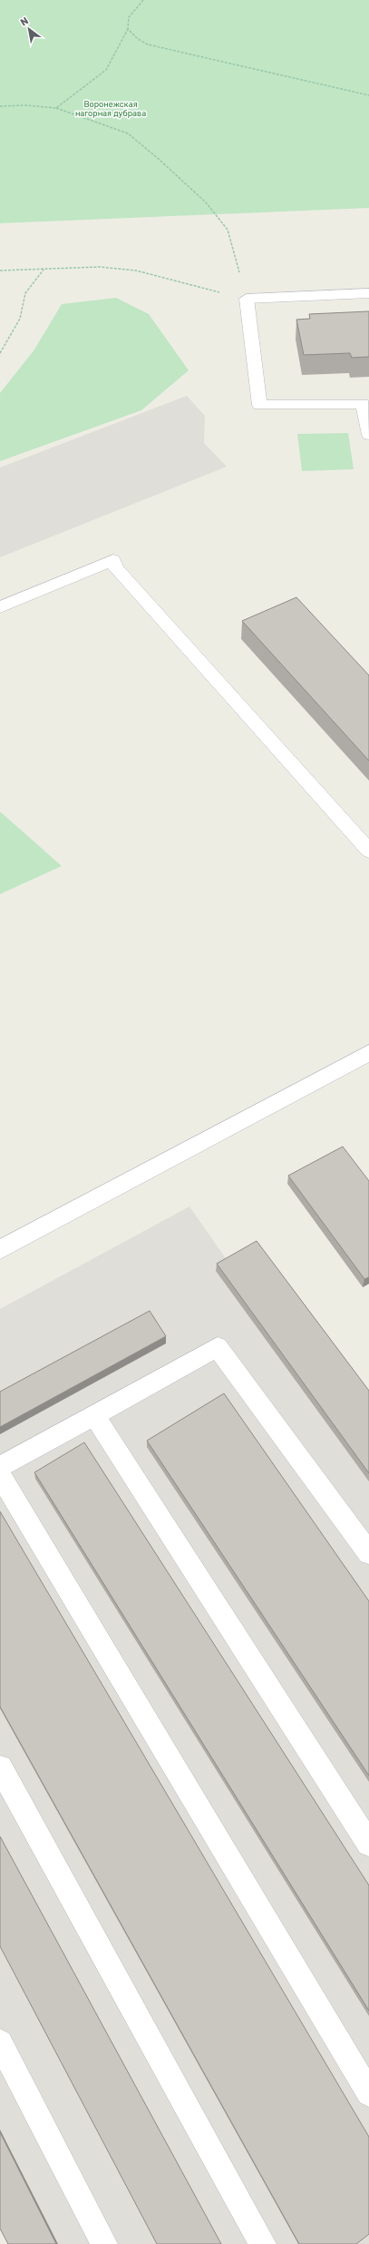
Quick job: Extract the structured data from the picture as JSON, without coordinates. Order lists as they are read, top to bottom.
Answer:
{
  "parks": ["Воронежская нагорная дубрава"],
  "north": "top left"
}
